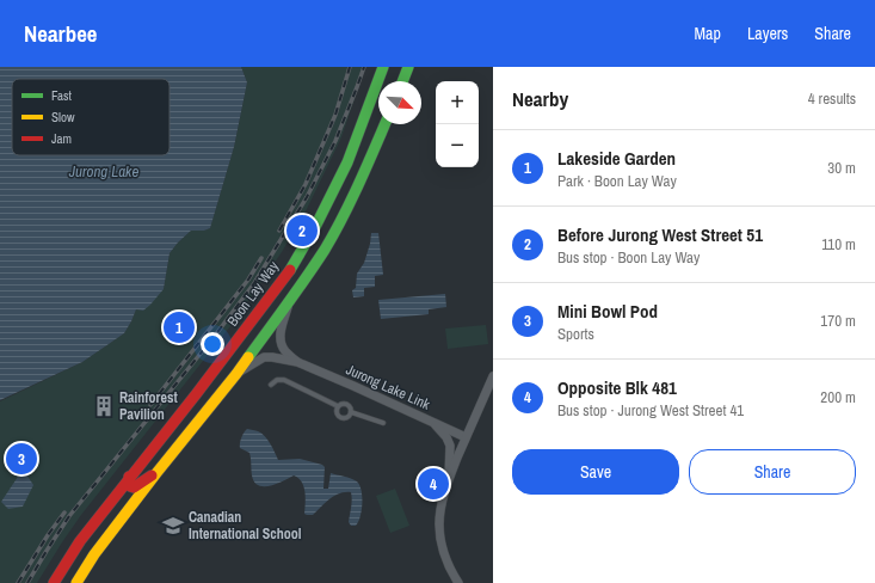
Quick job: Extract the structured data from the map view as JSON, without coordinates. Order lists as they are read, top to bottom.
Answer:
{
  "streets": {
    "main road": ["Boon Lay Way"],
    "street": ["Jurong Lake Link"]
  },
  "water": ["Jurong Lake"],
  "places": {
    "building": ["Rainforest Pavilion"],
    "school or university": ["Canadian International School"]
  },
  "legend": ["Fast", "Slow", "Jam"],
  "north": "bottom right",
  "page": {
    "header": "Nearbee",
    "nav": ["Map", "Layers", "Share"],
    "heading": ["Nearby", "4 results"],
    "map_buttons": ["+", "−"],
    "list": [
      {
        "mark": "1",
        "name": "Lakeside Garden",
        "note": "Park · Boon Lay Way",
        "value": "30 m"
      },
      {
        "mark": "2",
        "name": "Before Jurong West Street 51",
        "note": "Bus stop · Boon Lay Way",
        "value": "110 m"
      },
      {
        "mark": "3",
        "name": "Mini Bowl Pod",
        "note": "Sports",
        "value": "170 m"
      },
      {
        "mark": "4",
        "name": "Opposite Blk 481",
        "note": "Bus stop · Jurong West Street 41",
        "value": "200 m"
      }
    ],
    "pins": [
      "2",
      "1",
      "3",
      "4"
    ],
    "buttons": ["Save", "Share"]
  }
}
